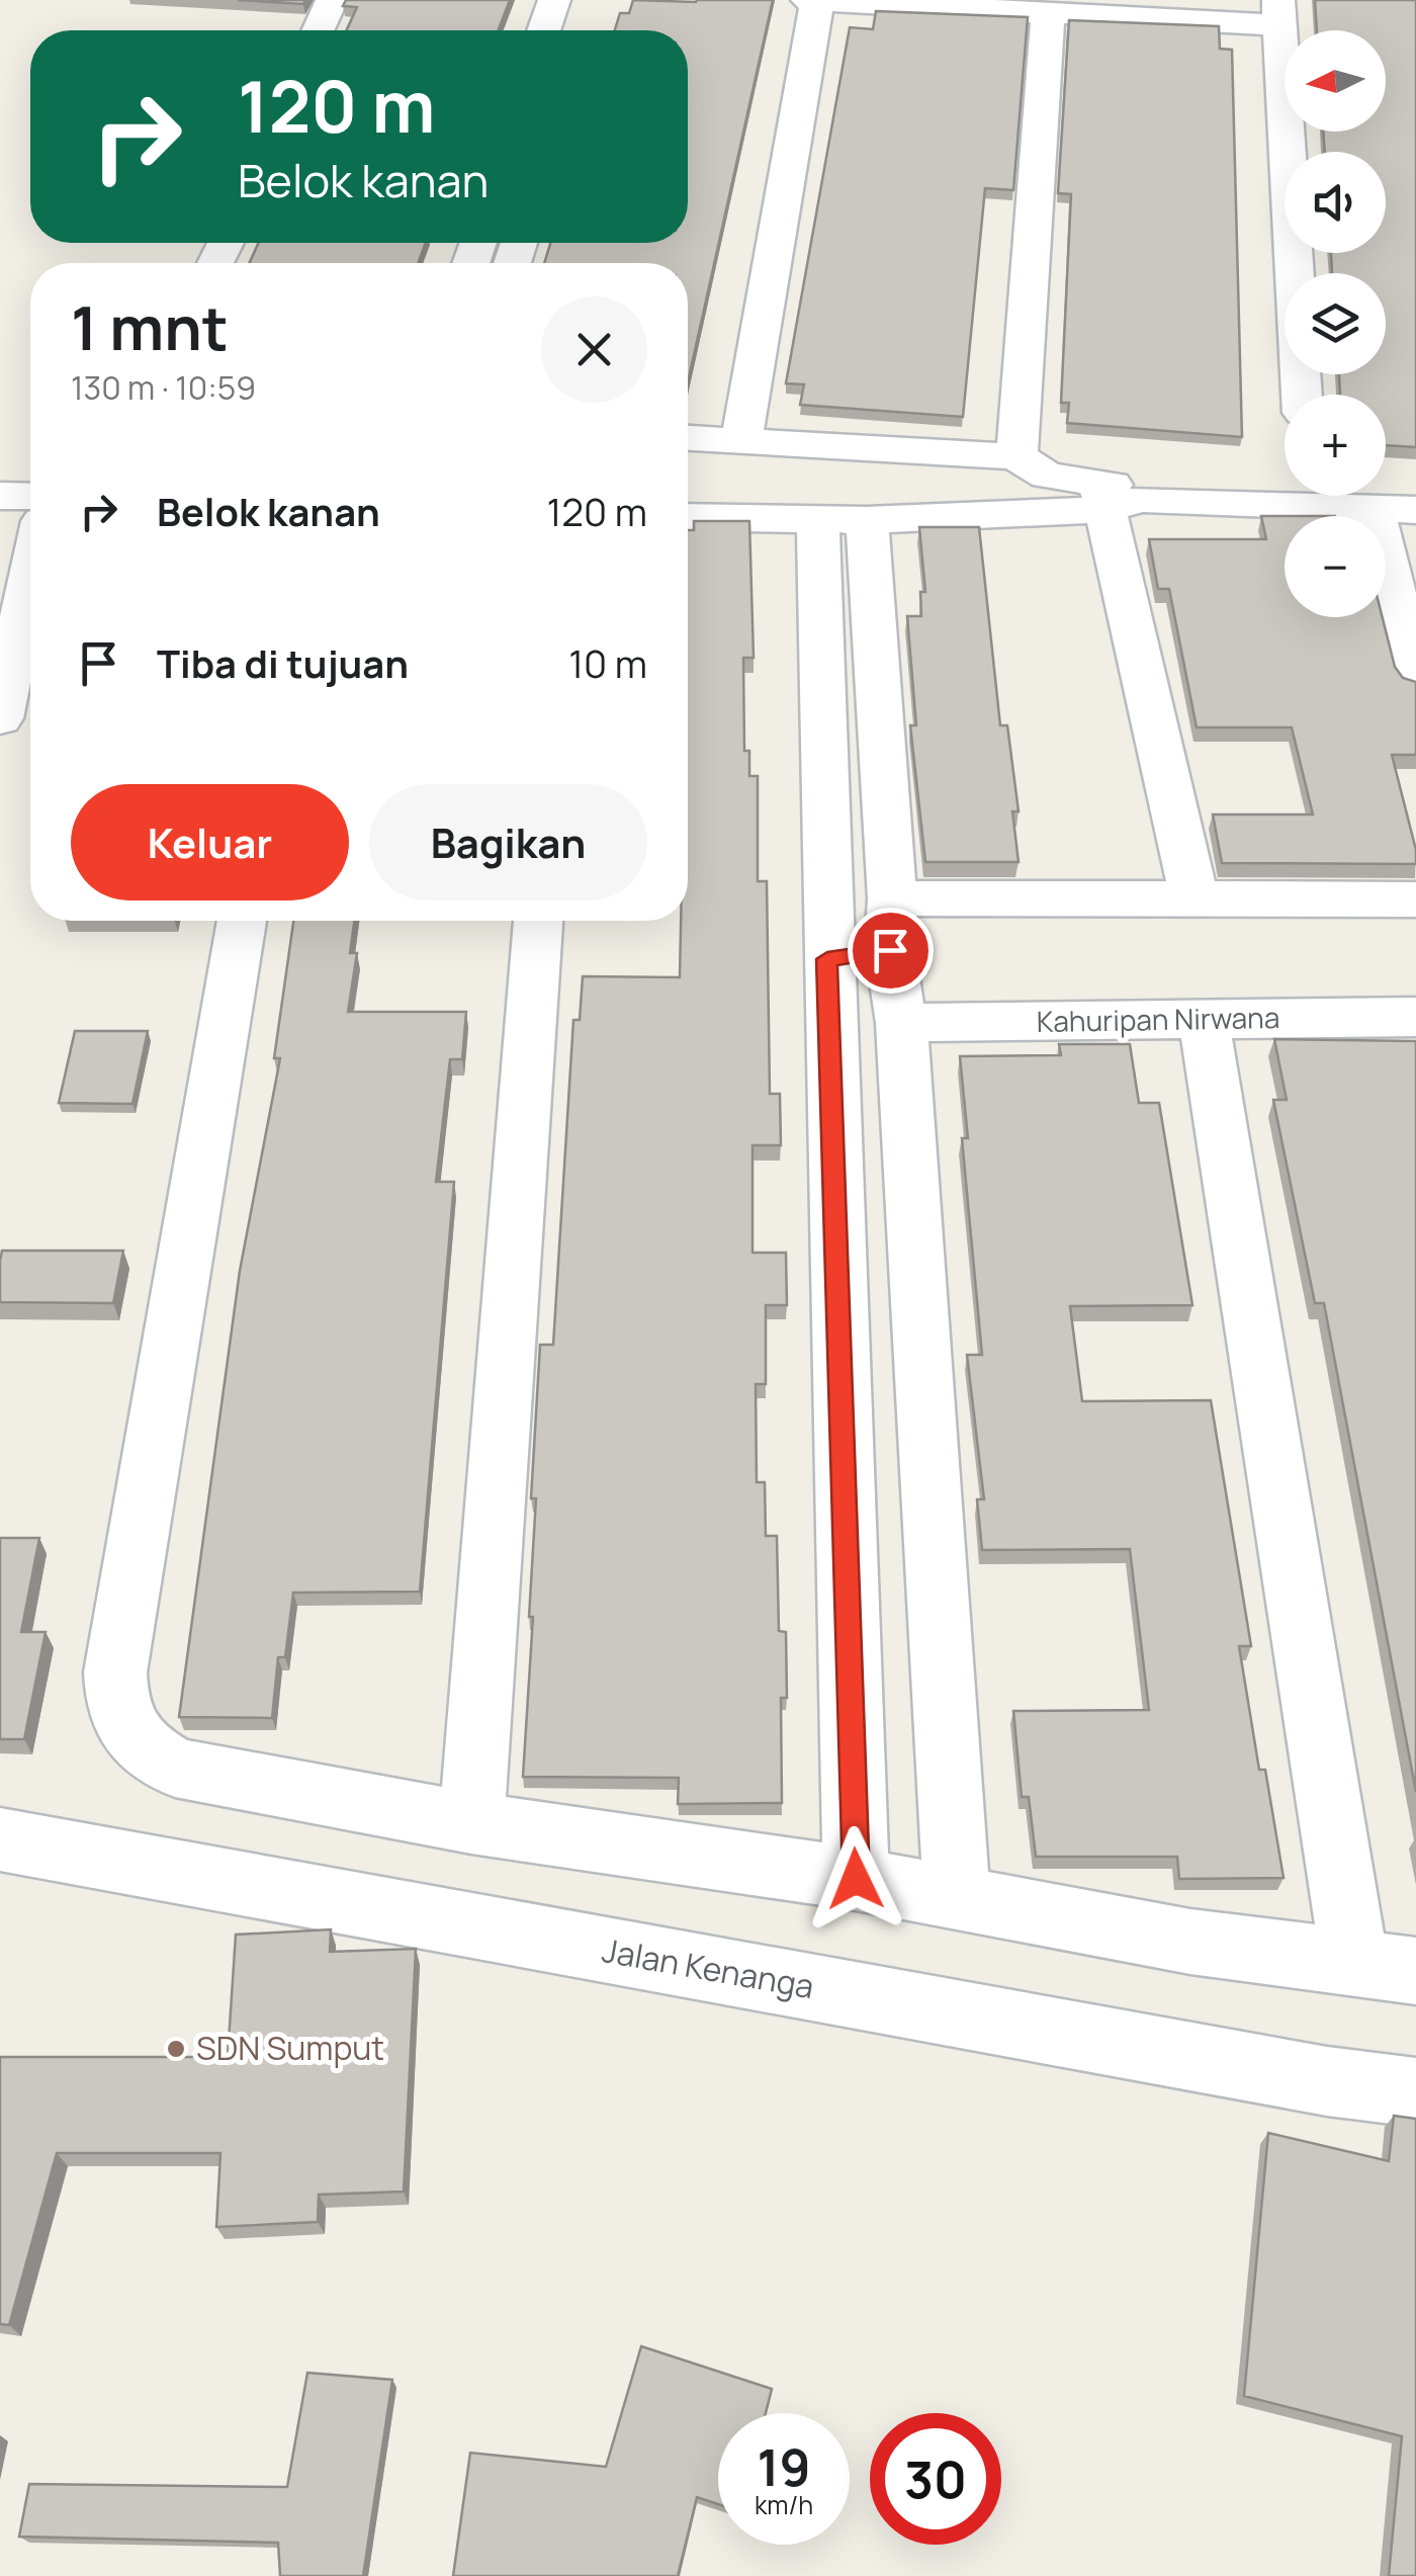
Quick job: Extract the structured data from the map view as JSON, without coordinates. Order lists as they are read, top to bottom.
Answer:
{
  "streets": {
    "street": ["Kahuripan Nirwana", "Jalan Kenanga"]
  },
  "places": ["SDN Sumput"],
  "north": "left",
  "page": {
    "map_buttons": ["+", "−"],
    "turn": ["120 m", "Belok kanan"],
    "heading": ["1 mnt", "130 m · 10:59"],
    "list": [
      {
        "name": "Belok kanan",
        "value": "120 m"
      },
      {
        "name": "Tiba di tujuan",
        "value": "10 m"
      }
    ],
    "buttons": ["Keluar", "Bagikan"],
    "speed": "19 km/h",
    "limit": "30"
  }
}
